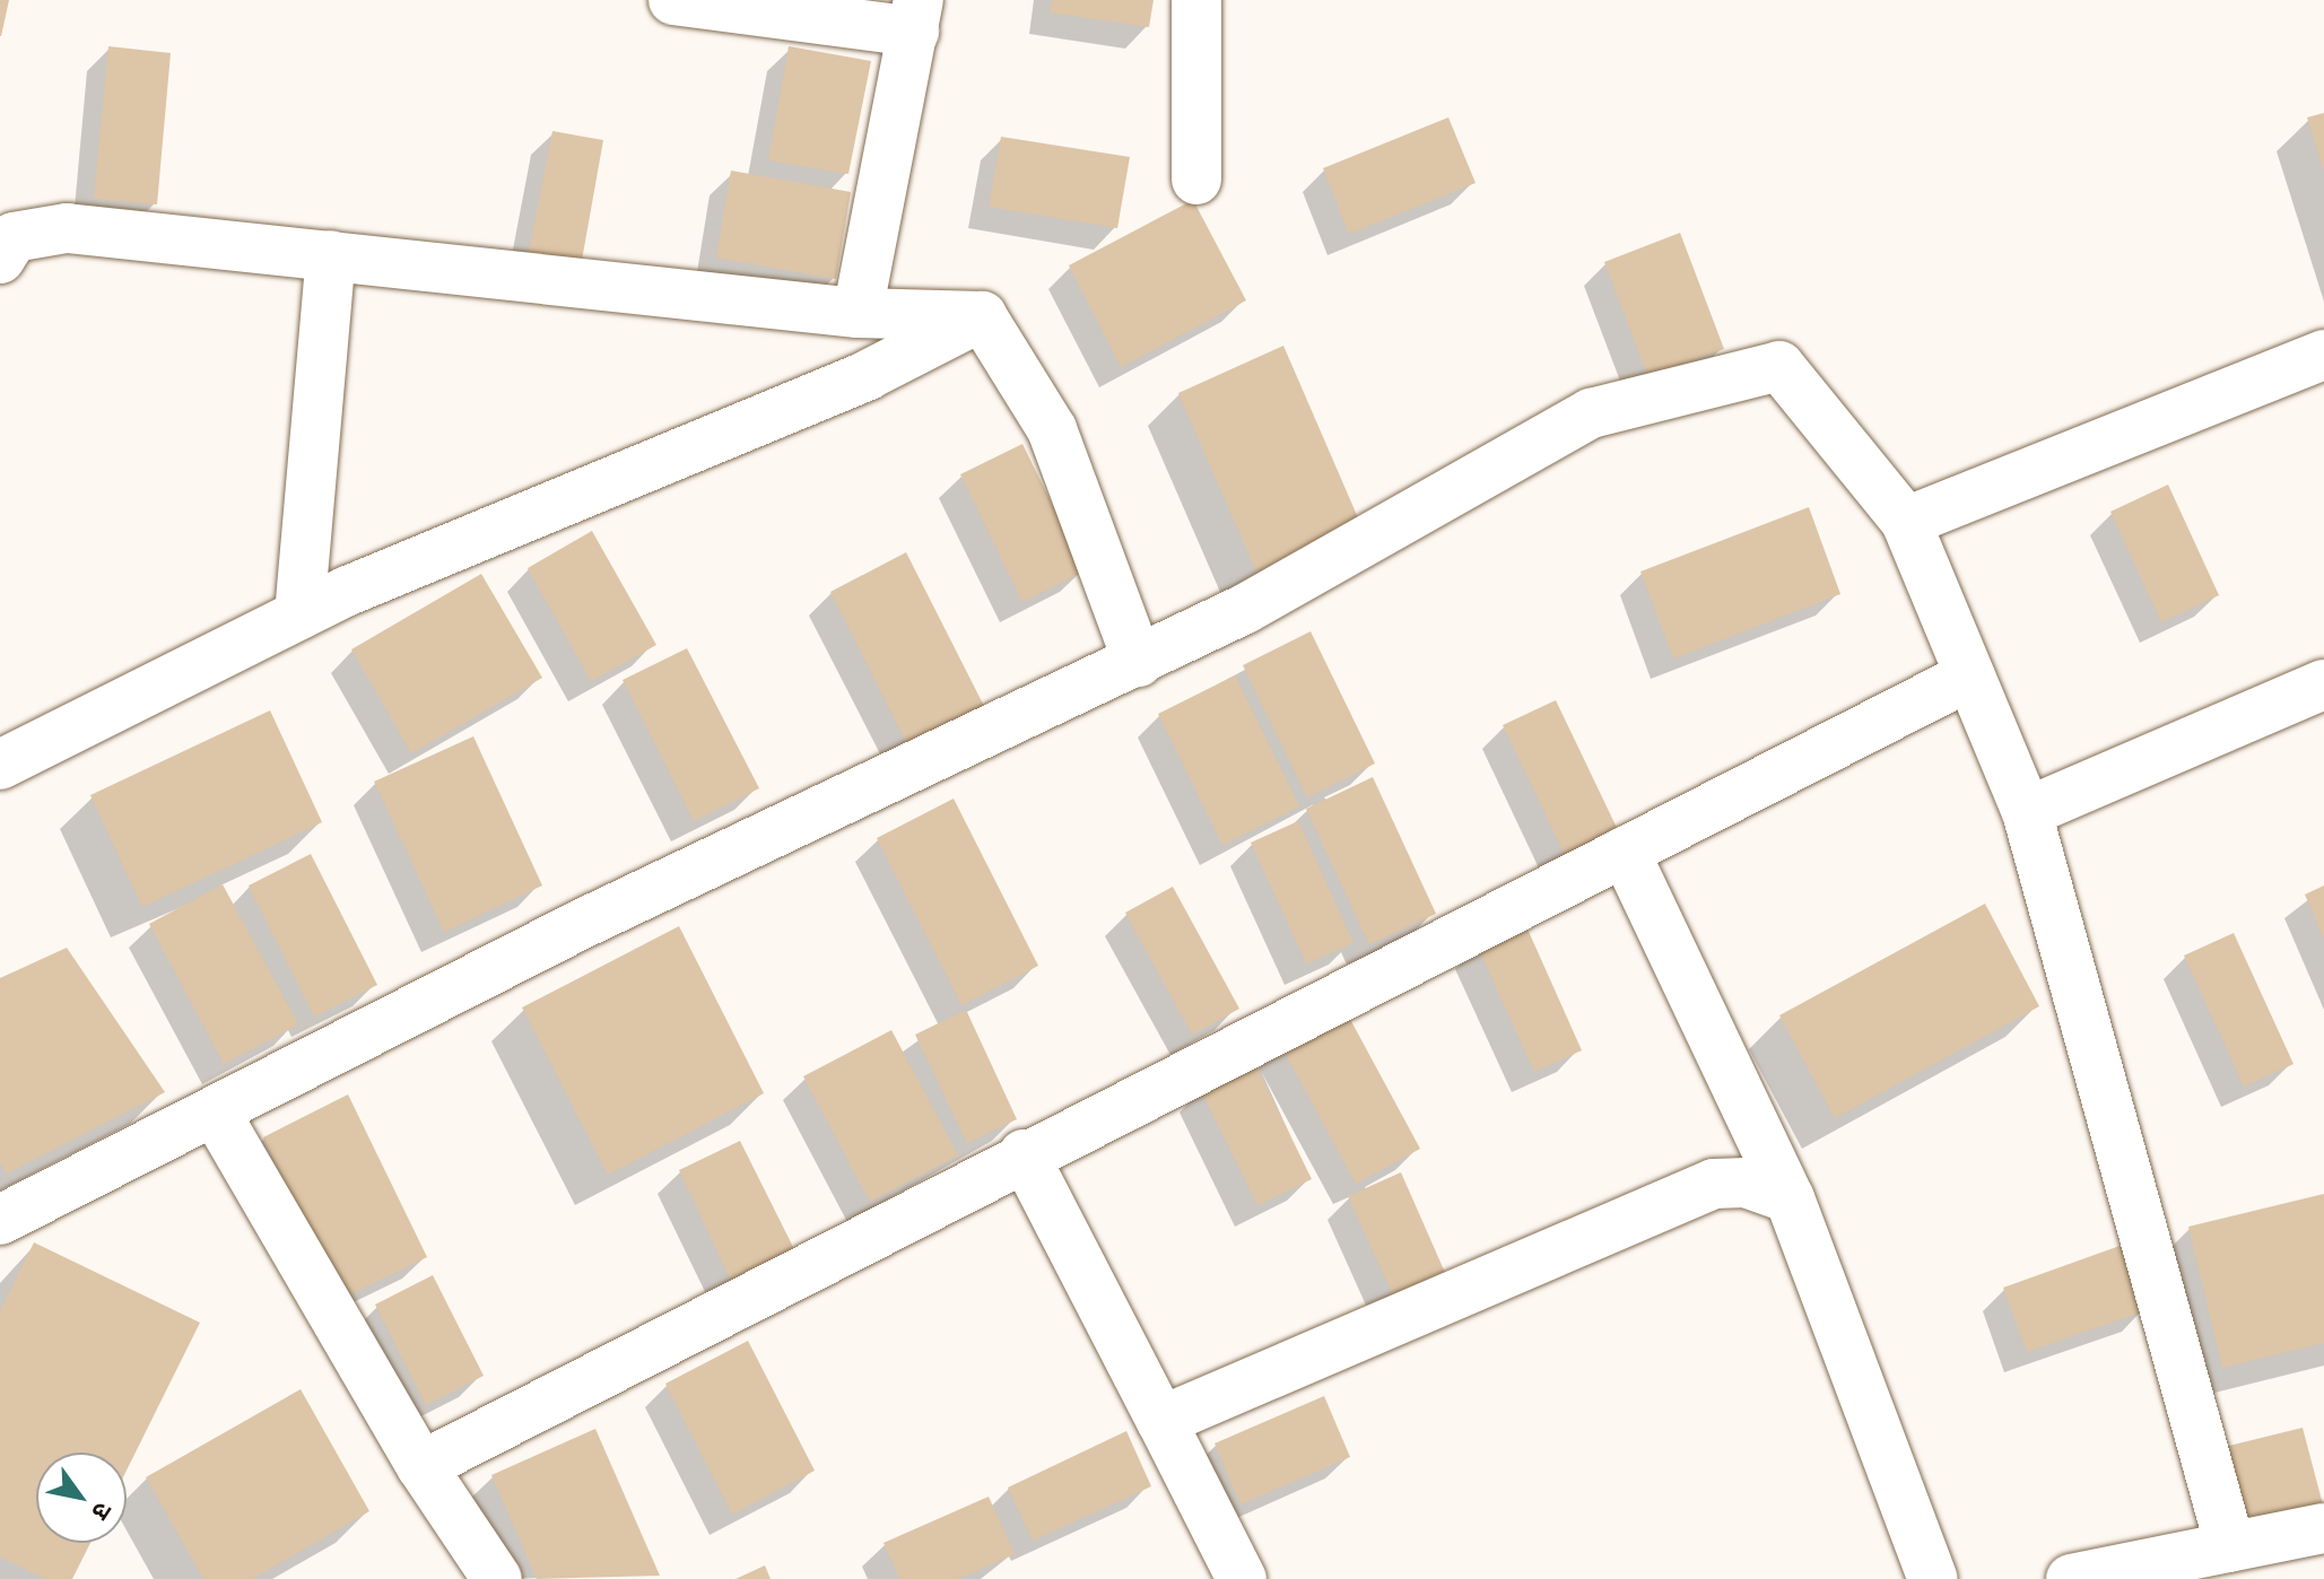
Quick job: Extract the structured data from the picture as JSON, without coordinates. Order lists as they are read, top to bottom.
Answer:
{
  "north": "bottom right"
}
